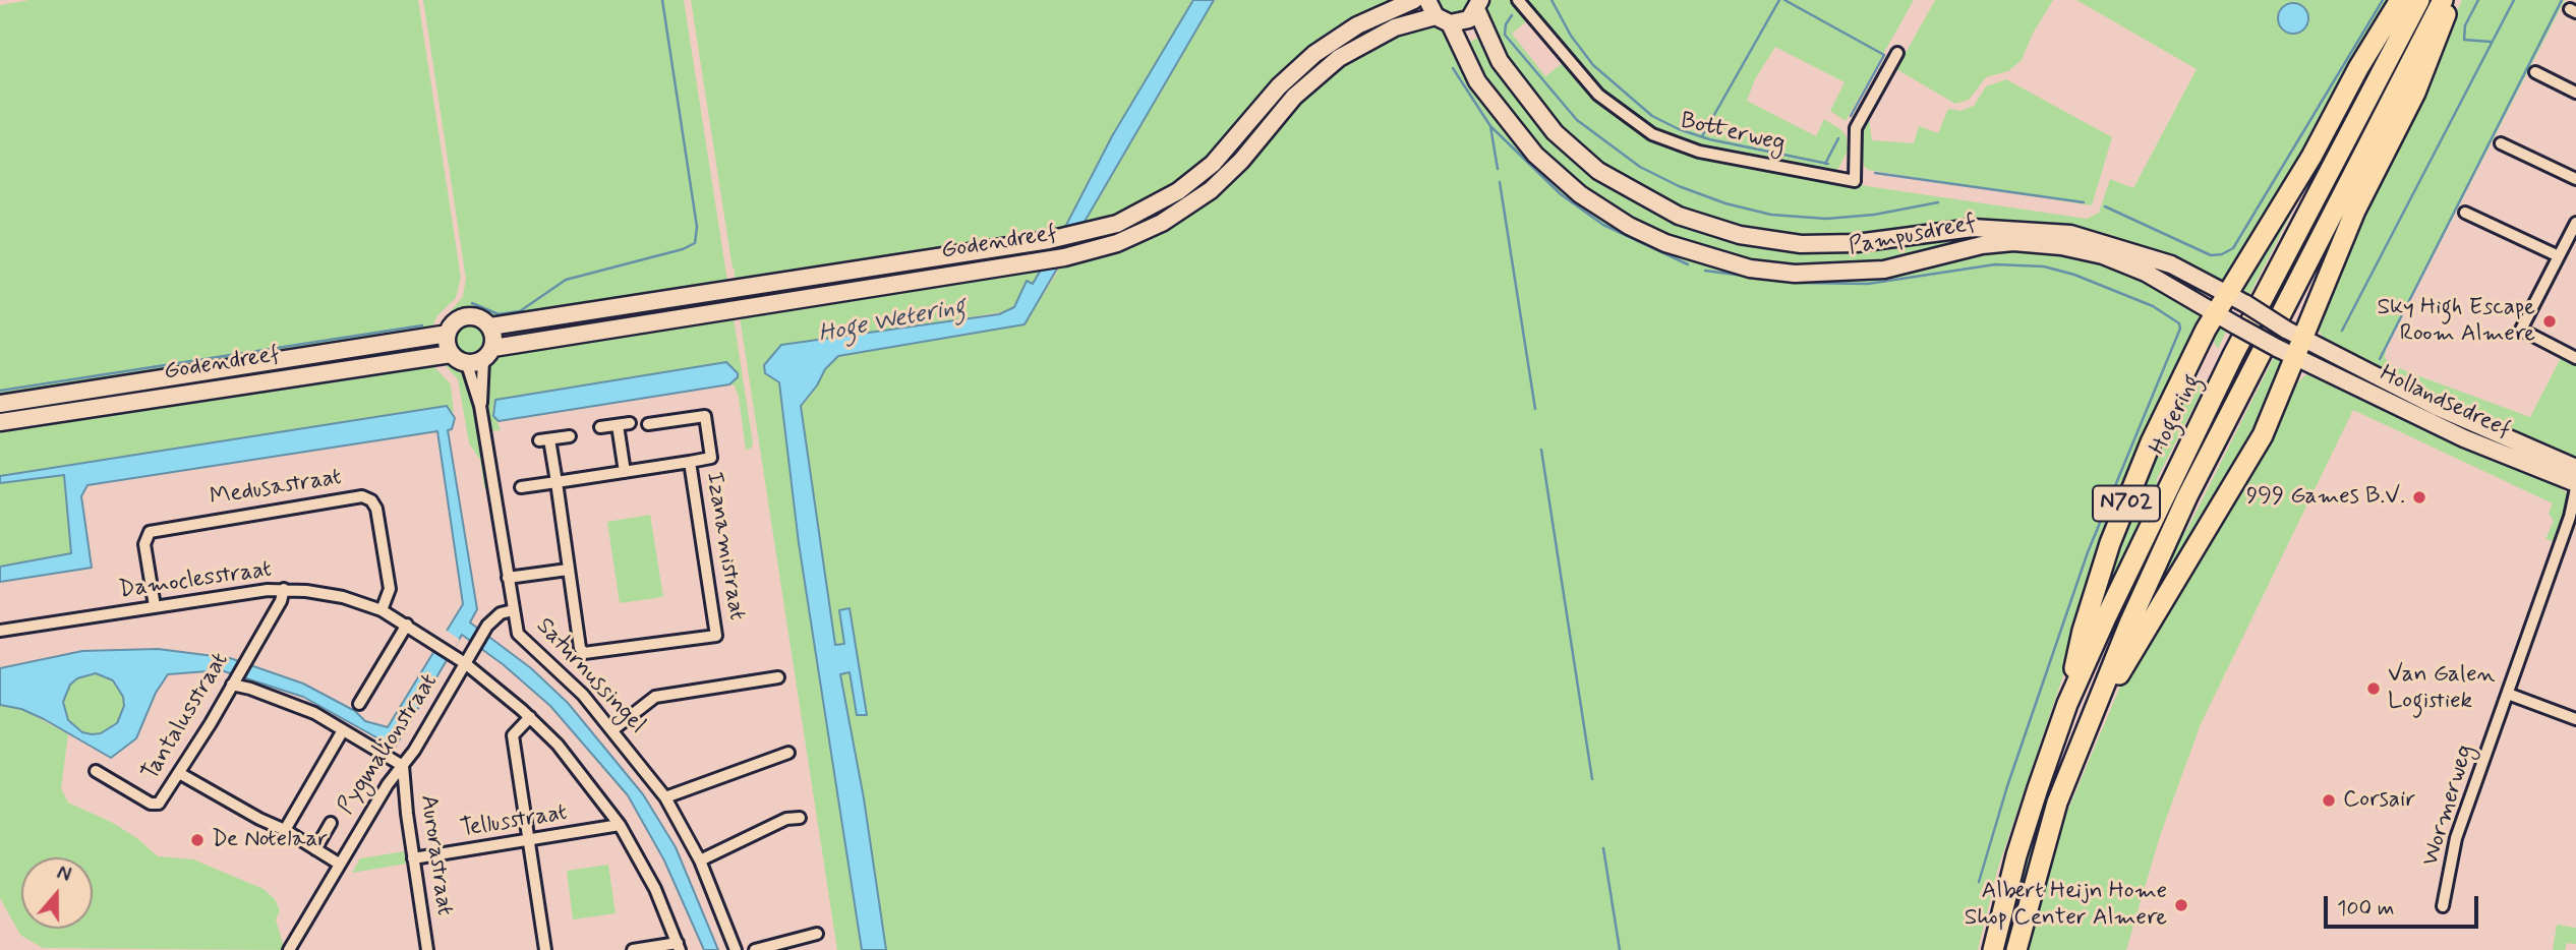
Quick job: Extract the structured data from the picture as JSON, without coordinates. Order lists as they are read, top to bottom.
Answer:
{
  "streets": {
    "highway": ["Hogering", "N702"],
    "main road": ["Pampusdreef", "Godendreef", "Hollandsedreef"],
    "street": [
      "Botterweg",
      "Medusastraat",
      "Izanamistraat",
      "Damoclesstraat",
      "Saturnussingel",
      "Tantalusstraat",
      "Pygmalionstraat",
      "Wormerweg",
      "Tellusstraat",
      "Aurorastraat"
    ]
  },
  "crossings": [
    ["Pampusdreef", "Godendreef"],
    ["Pampusdreef", "Hollandsedreef"],
    ["Pampusdreef", "N702"],
    ["Godendreef", "Saturnussingel"],
    ["Hollandsedreef", "N702"],
    ["Hollandsedreef", "Wormerweg"],
    ["Hogering", "N702"],
    ["Medusastraat", "Damoclesstraat"],
    ["Damoclesstraat", "Tantalusstraat"],
    ["Damoclesstraat", "Pygmalionstraat"],
    ["Damoclesstraat", "Tellusstraat"],
    ["Saturnussingel", "Pygmalionstraat"],
    ["Pygmalionstraat", "Aurorastraat"],
    ["Tellusstraat", "Aurorastraat"]
  ],
  "water": ["Hoge Wetering"],
  "places": [
    "Sky High Escape Room Almere",
    "999 Games B.V.",
    "Van Galen Logistiek",
    "Corsair",
    "De Notelaar",
    "Albert Heijn Home Shop Center Almere"
  ],
  "scale_bar": "100 m",
  "north": "top"
}
